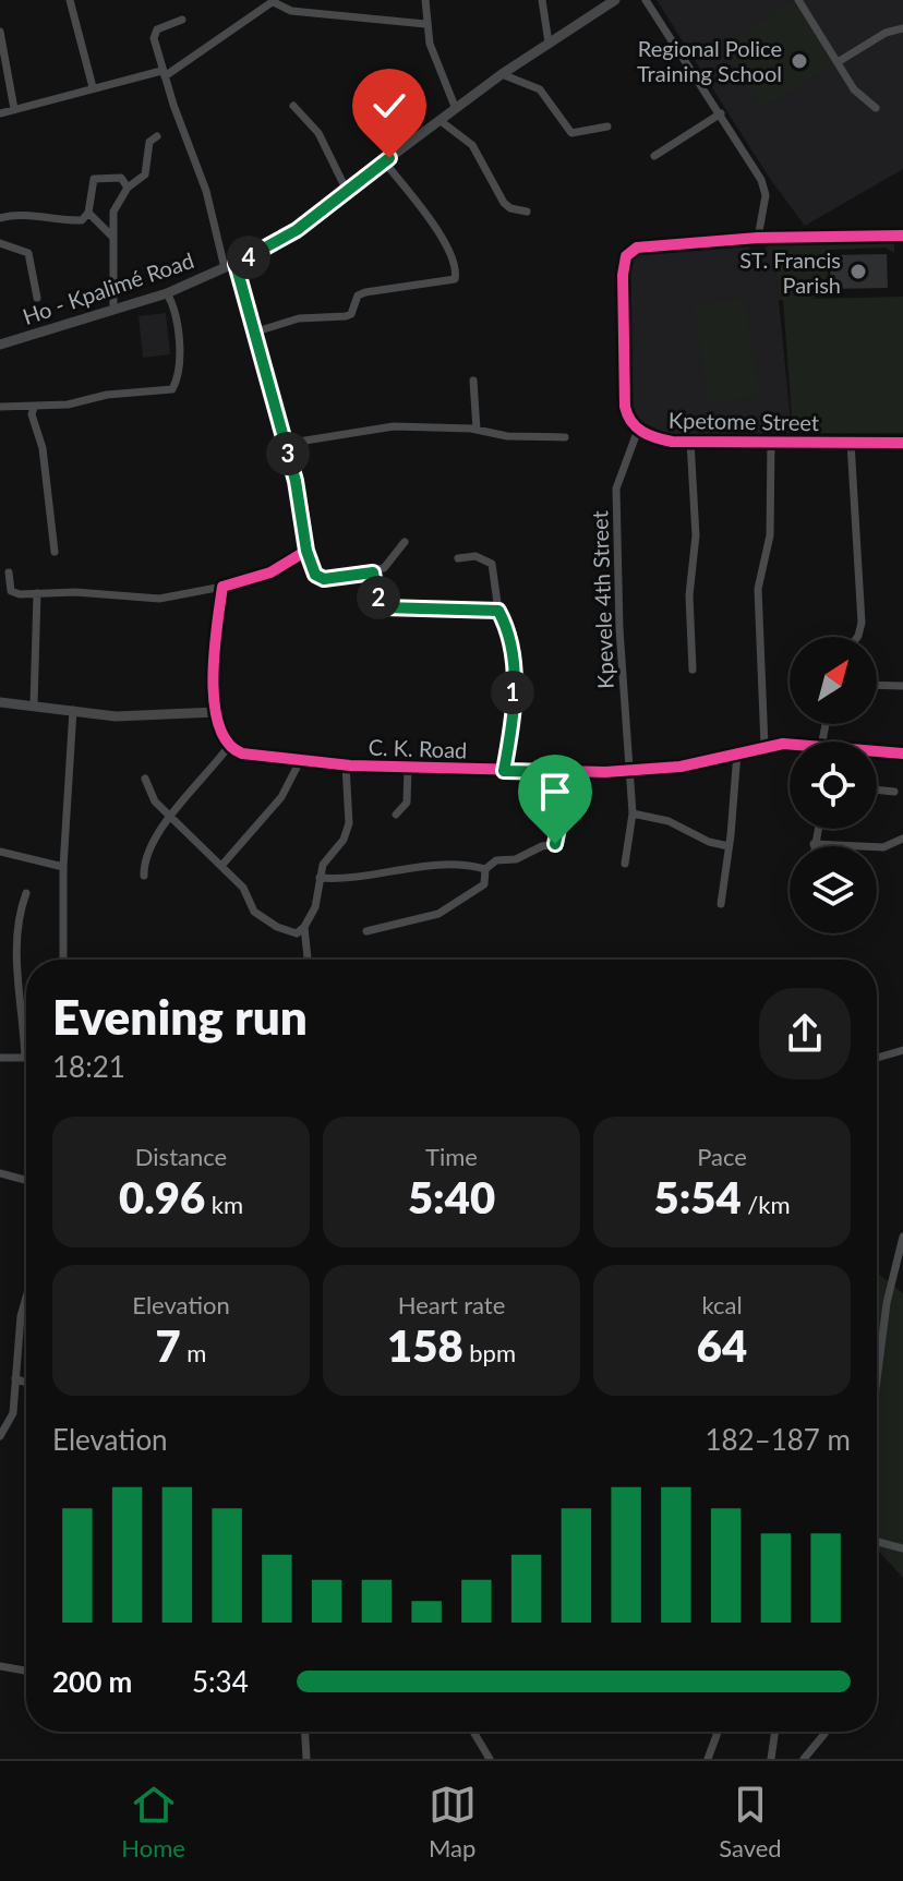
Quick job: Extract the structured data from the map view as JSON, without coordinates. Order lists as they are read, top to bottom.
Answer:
{
  "streets": {
    "street": [
      "Ho - Kpalimé Road",
      "Kpetome Street",
      "Kpevele 4th Street",
      "C. K. Road"
    ]
  },
  "crossings": [
    ["Kpetome Street", "Kpevele 4th Street"],
    ["Kpevele 4th Street", "C. K. Road"]
  ],
  "places": ["Regional Police Training School", "ST. Francis Parish"],
  "north": "top right",
  "page": {
    "pins": [
      "4",
      "3",
      "2",
      "1"
    ],
    "heading": ["Evening run", "18:21"],
    "stats": [
      ["Distance", "0.96 km"],
      ["Time", "5:40"],
      ["Pace", "5:54 /km"],
      ["Elevation", "7 m"],
      ["Heart rate", "158 bpm"],
      ["kcal", "64"]
    ],
    "chart": ["Elevation", "182–187 m"],
    "list": [
      {
        "name": "200 m",
        "note": "5:34"
      }
    ],
    "tabs": ["Home", "Map", "Saved"]
  }
}
